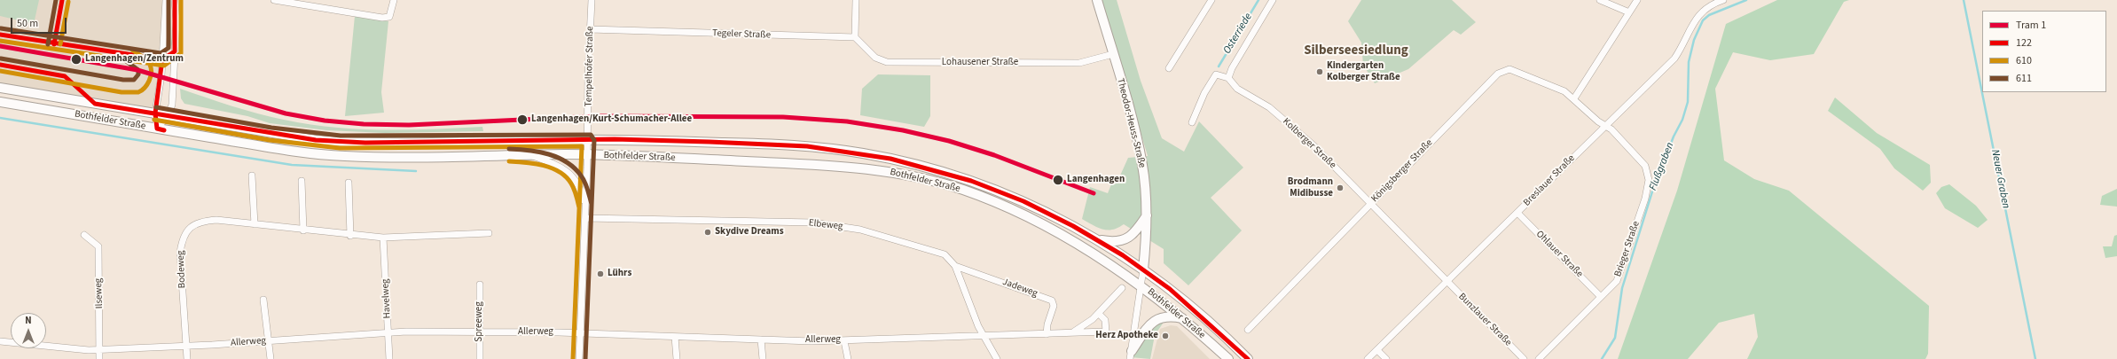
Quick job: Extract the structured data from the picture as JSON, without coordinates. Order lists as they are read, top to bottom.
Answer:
{
  "streets": {
    "main road": ["Bothfelder Straße", "Theodor-Heuss-Straße"],
    "street": [
      "Tegeler Straße",
      "Lohausener Straße",
      "Tempelhofer Straße",
      "Kolberger Straße",
      "Königsberger Straße",
      "Breslauer Straße",
      "Elbeweg",
      "Brieger Straße",
      "Ohlauer Straße",
      "Bodeweg",
      "Jadeweg",
      "Ilseweg",
      "Havelweg",
      "Bunzlauer Straße",
      "Spreeweg",
      "Allerweg"
    ]
  },
  "crossings": [
    ["Tegeler Straße", "Lohausener Straße"],
    ["Tegeler Straße", "Tempelhofer Straße"],
    ["Lohausener Straße", "Theodor-Heuss-Straße"],
    ["Tempelhofer Straße", "Bothfelder Straße"],
    ["Bothfelder Straße", "Theodor-Heuss-Straße"],
    ["Kolberger Straße", "Königsberger Straße"],
    ["Kolberger Straße", "Breslauer Straße"],
    ["Kolberger Straße", "Bunzlauer Straße"],
    ["Königsberger Straße", "Breslauer Straße"],
    ["Königsberger Straße", "Brieger Straße"],
    ["Breslauer Straße", "Brieger Straße"],
    ["Breslauer Straße", "Ohlauer Straße"],
    ["Breslauer Straße", "Bunzlauer Straße"],
    ["Elbeweg", "Jadeweg"],
    ["Elbeweg", "Allerweg"],
    ["Brieger Straße", "Ohlauer Straße"],
    ["Bodeweg", "Havelweg"],
    ["Bodeweg", "Allerweg"],
    ["Jadeweg", "Allerweg"],
    ["Ilseweg", "Allerweg"],
    ["Havelweg", "Allerweg"],
    ["Spreeweg", "Allerweg"]
  ],
  "districts": ["Silberseesiedlung"],
  "water": ["Osterriede", "Flußgraben", "Neuer Graben"],
  "places": [
    "Langenhagen/Zentrum",
    "Kindergarten Kolberger Straße",
    "Langenhagen/Kurt-Schumacher-Allee",
    "Langenhagen",
    "Brodmann Midibusse",
    "Skydive Dreams",
    "Lührs",
    "Herz Apotheke"
  ],
  "lines": [
    "transit line 122",
    "transit line 610",
    "transit line 611",
    "tram line 1"
  ],
  "legend": [
    "Tram 1",
    "122",
    "610",
    "611"
  ],
  "scale_bar": "50 m",
  "north": "top"
}
